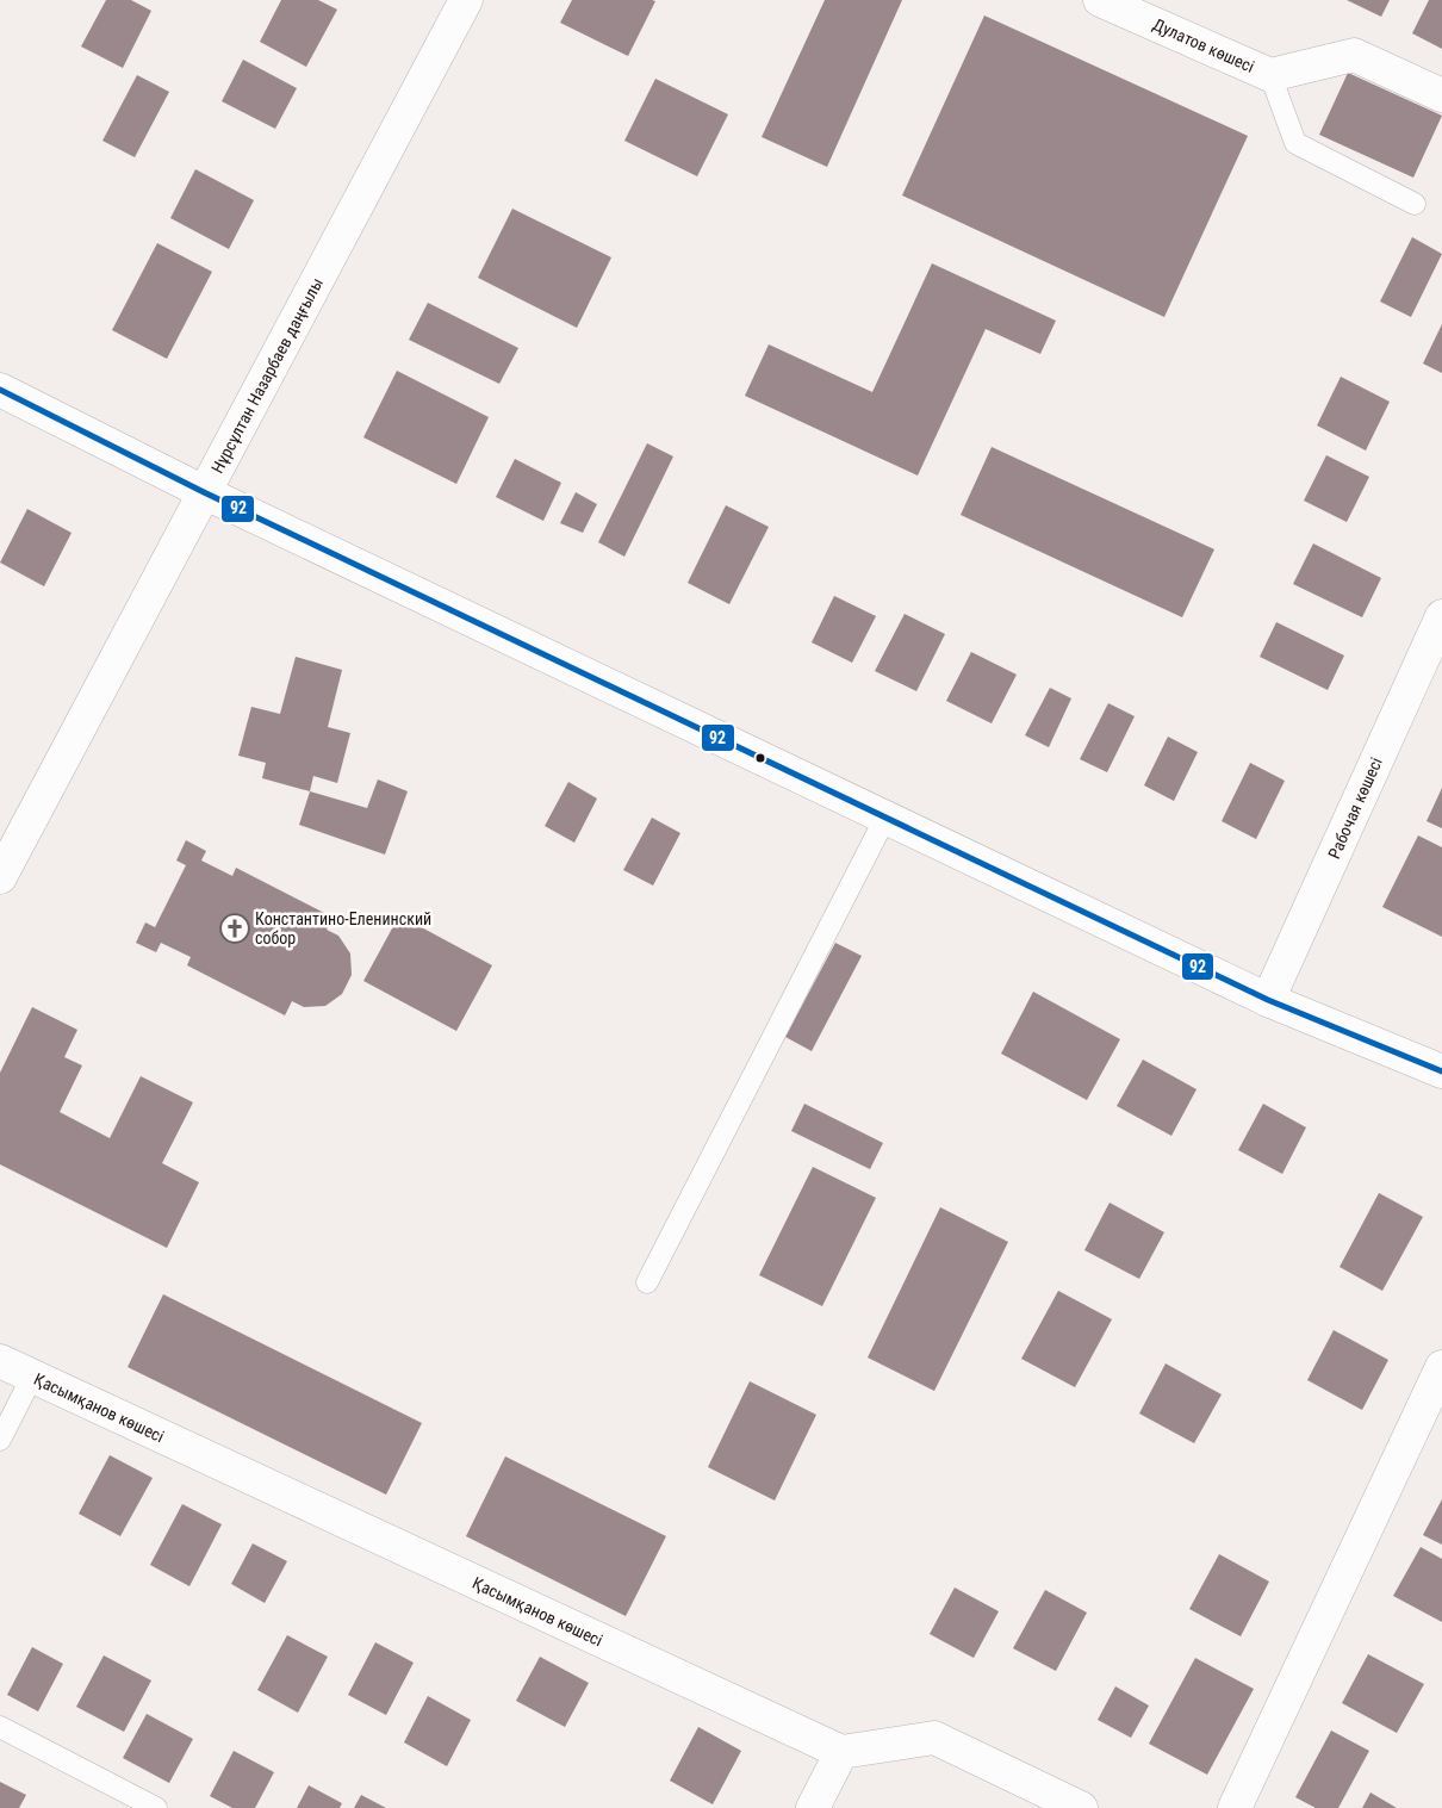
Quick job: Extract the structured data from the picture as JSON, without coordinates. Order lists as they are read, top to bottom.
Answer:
{
  "streets": {
    "street": [
      "Дулатов көшесі",
      "Нұрсұлтан Назарбаев даңғылы",
      "Рабочая көшесі",
      "Қасымқанов көшесі"
    ]
  },
  "places": {
    "church": ["Константино-Еленинский собор"]
  },
  "lines": ["transit line 92"]
}
